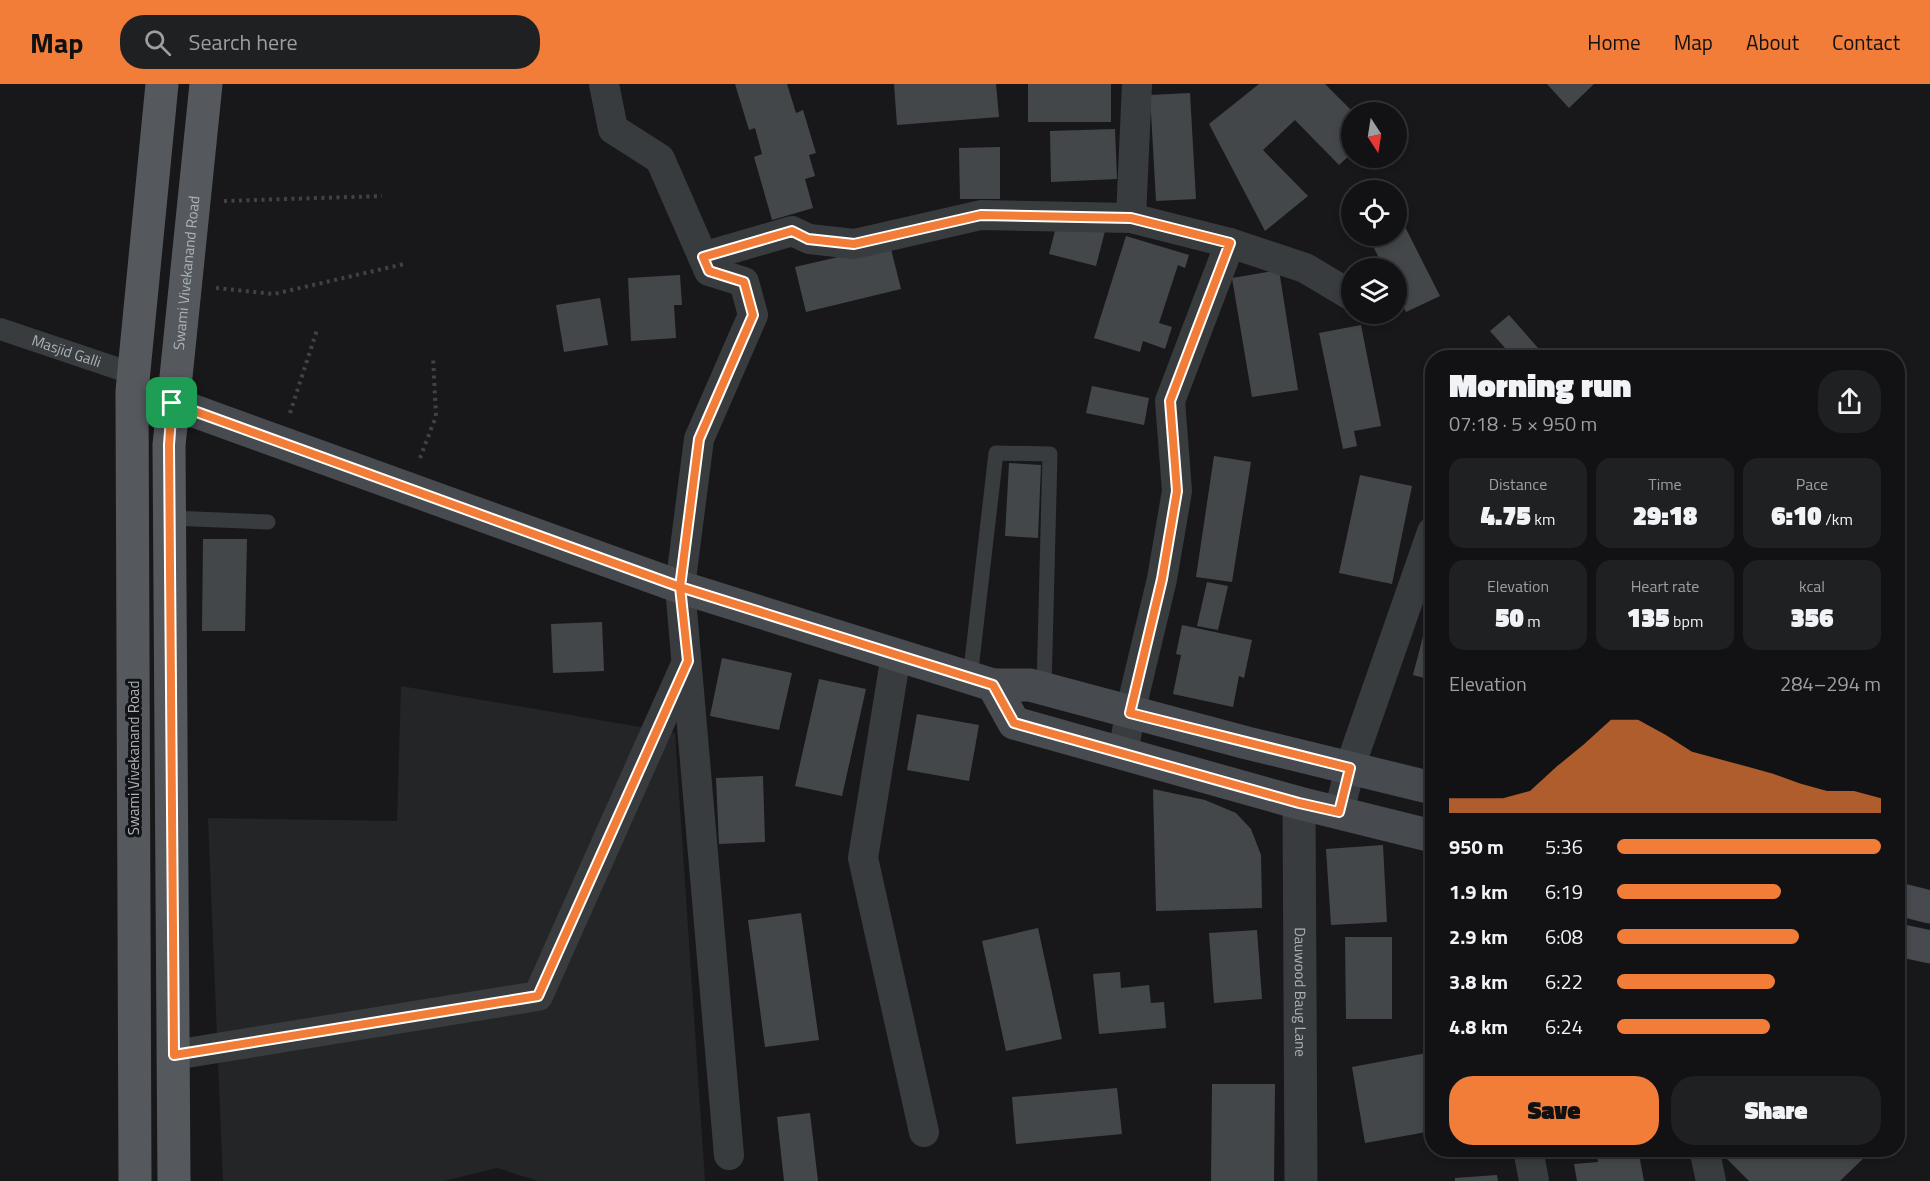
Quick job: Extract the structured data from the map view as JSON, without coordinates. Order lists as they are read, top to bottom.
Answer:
{
  "streets": {
    "main road": ["Swami Vivekanand Road"],
    "street": ["Masjid Galli", "Dauwood Baug Lane"]
  },
  "crossings": [
    ["Swami Vivekanand Road", "Masjid Galli"]
  ],
  "north": "bottom",
  "page": {
    "header": "Map",
    "search": "Search here",
    "nav": [
      "Home",
      "Map",
      "About",
      "Contact"
    ],
    "heading": ["Morning run", "07:18 · 5 × 950 m"],
    "stats": [
      ["Distance", "4.75 km"],
      ["Time", "29:18"],
      ["Pace", "6:10 /km"],
      ["Elevation", "50 m"],
      ["Heart rate", "135 bpm"],
      ["kcal", "356"]
    ],
    "chart": ["Elevation", "284–294 m"],
    "list": [
      {
        "name": "950 m",
        "note": "5:36"
      },
      {
        "name": "1.9 km",
        "note": "6:19"
      },
      {
        "name": "2.9 km",
        "note": "6:08"
      },
      {
        "name": "3.8 km",
        "note": "6:22"
      },
      {
        "name": "4.8 km",
        "note": "6:24"
      }
    ],
    "buttons": ["Save", "Share"]
  }
}
